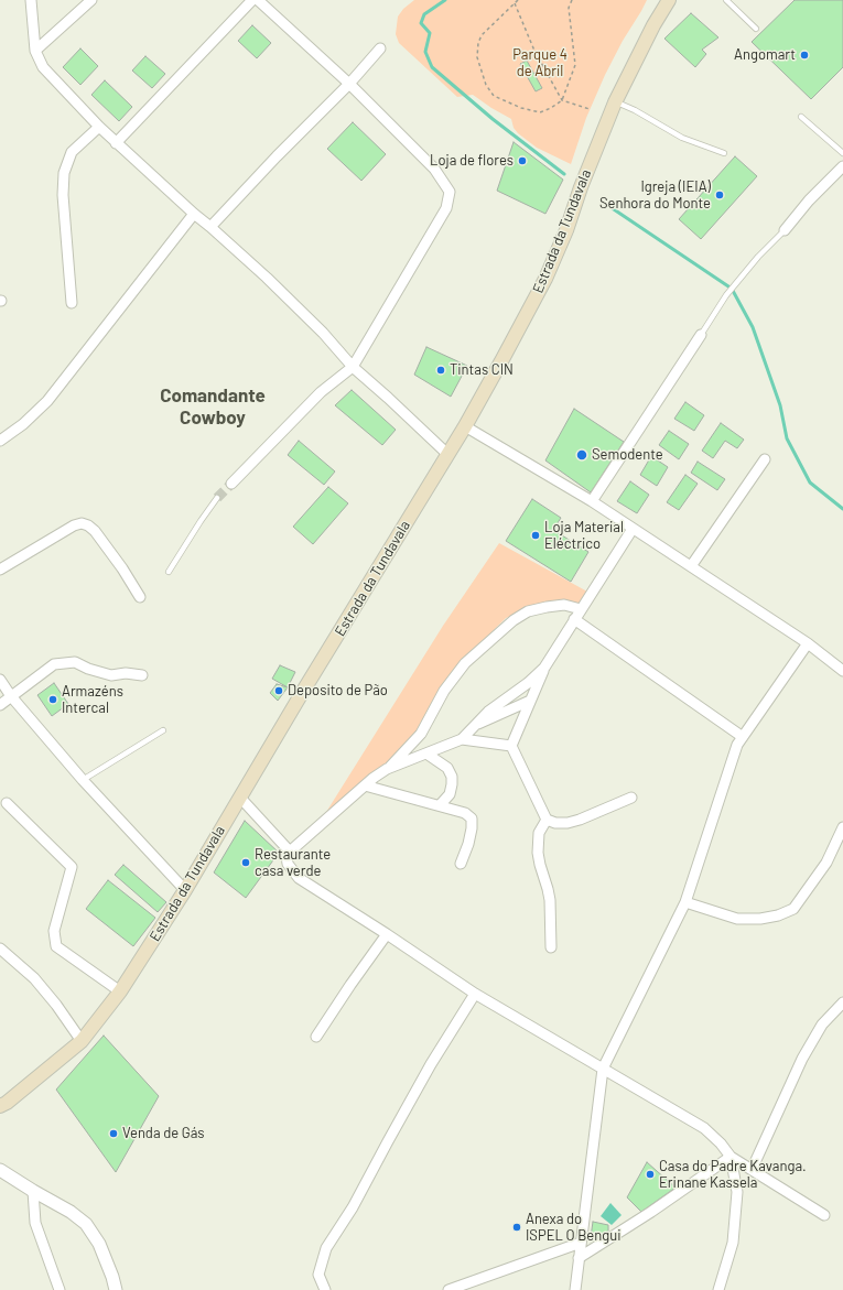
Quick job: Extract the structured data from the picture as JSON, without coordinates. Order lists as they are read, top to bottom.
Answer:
{
  "streets": {
    "main road": ["Estrada da Tundavala"]
  },
  "districts": ["Comandante Cowboy"],
  "parks": ["Parque 4 de Abril"],
  "places": [
    "Angomart",
    "Loja de flores",
    "Igreja (IEIA) Senhora do Monte",
    "Tintas CIN",
    "Semodente",
    "Loja Material Eléctrico",
    "Deposito de Pão",
    "Armazéns Intercal",
    "Restaurante casa verde",
    "Venda de Gás",
    "Casa do Padre Kavanga. Erinane Kassela",
    "Anexa do ISPEL O Bengui"
  ]
}
